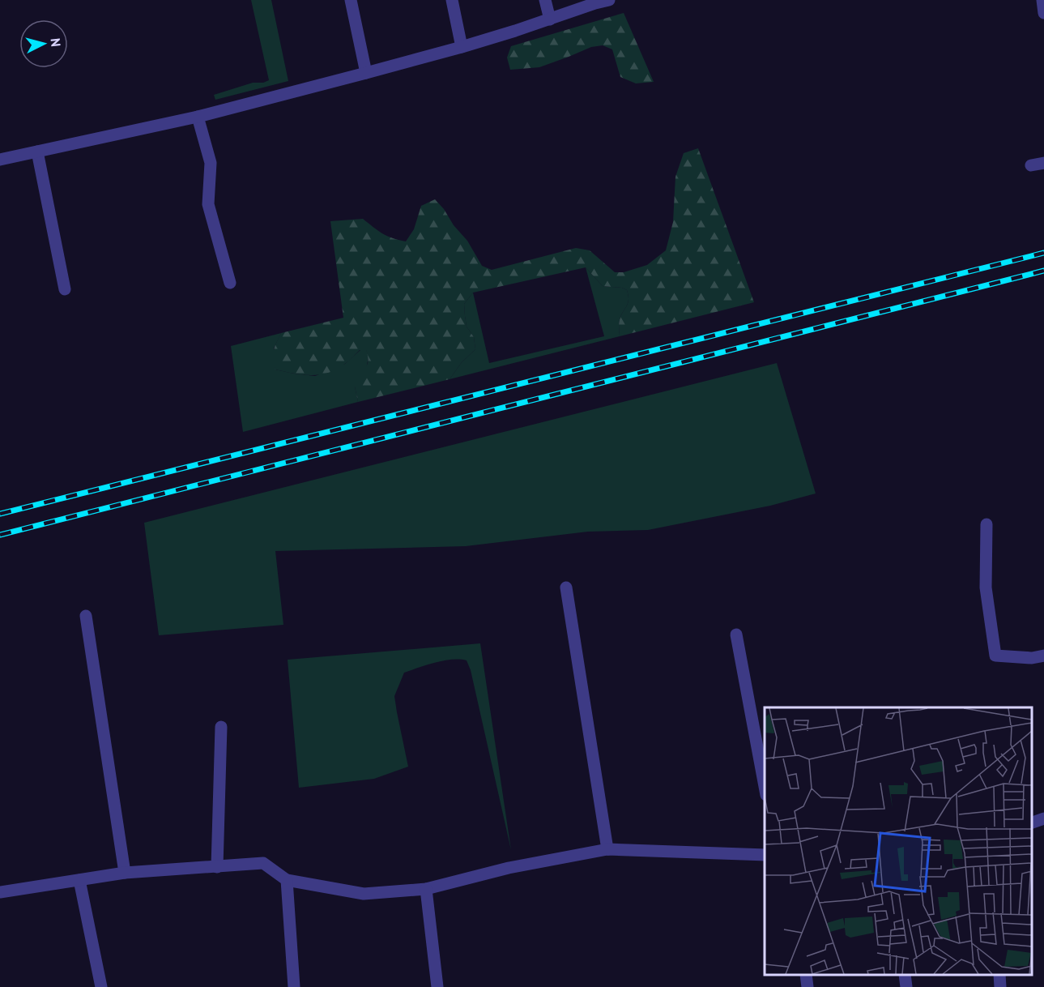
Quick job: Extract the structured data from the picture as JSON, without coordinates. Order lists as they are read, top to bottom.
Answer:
{
  "north": "right"
}
